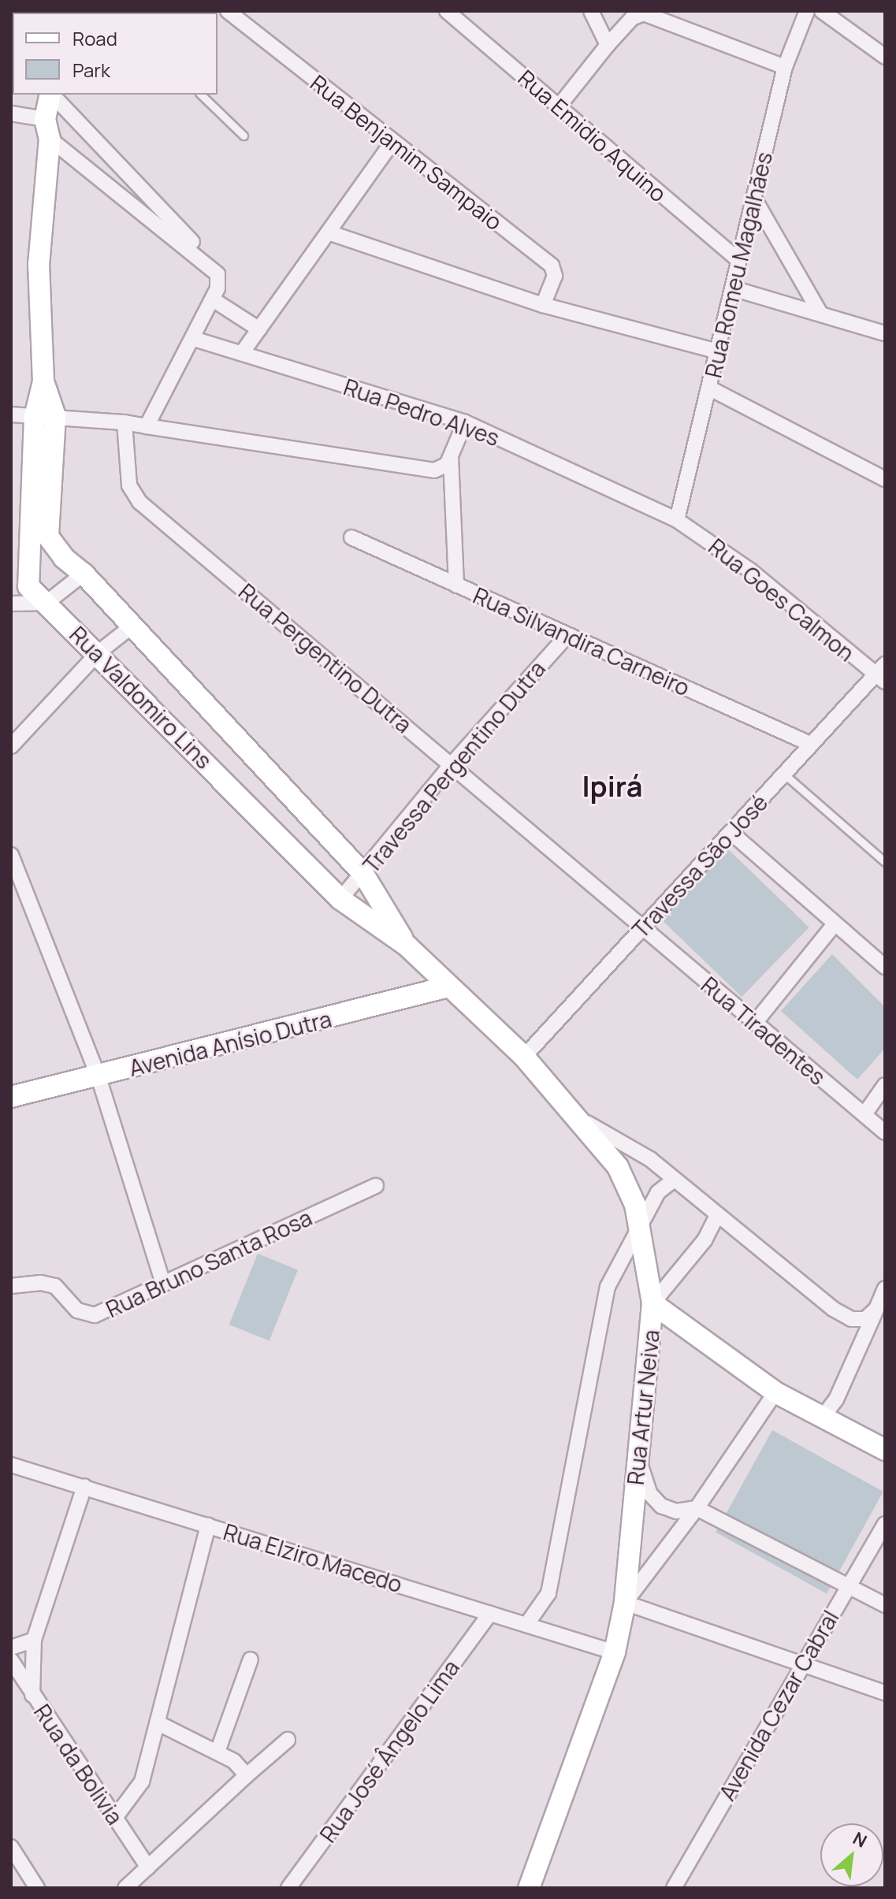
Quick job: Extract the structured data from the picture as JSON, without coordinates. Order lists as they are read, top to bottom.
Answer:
{
  "streets": {
    "street": [
      "Rua Emidio Aquino",
      "Rua Benjamim Sampaio",
      "Rua Romeu Magalhães",
      "Rua Pedro Alves",
      "Rua Goes Calmon",
      "Rua Silvandira Carneiro",
      "Rua Pergentino Dutra",
      "Rua Valdomiro Lins",
      "Travessa Pergentino Dutra",
      "Travessa São José",
      "Rua Tiradentes",
      "Avenida Anísio Dutra",
      "Rua Bruno Santa Rosa",
      "Rua Artur Neiva",
      "Rua Elziro Macedo",
      "Avenida Cezar Cabral",
      "Rua José Ângelo Lima",
      "Rua da Bolivia"
    ]
  },
  "crossings": [
    ["Rua Emidio Aquino", "Rua Romeu Magalhães"],
    ["Rua Romeu Magalhães", "Rua Pedro Alves"],
    ["Rua Romeu Magalhães", "Rua Goes Calmon"],
    ["Rua Pedro Alves", "Rua Goes Calmon"],
    ["Rua Goes Calmon", "Travessa São José"],
    ["Rua Silvandira Carneiro", "Travessa Pergentino Dutra"],
    ["Rua Silvandira Carneiro", "Travessa São José"],
    ["Rua Pergentino Dutra", "Travessa Pergentino Dutra"],
    ["Rua Pergentino Dutra", "Travessa São José"],
    ["Rua Pergentino Dutra", "Rua Tiradentes"],
    ["Rua Valdomiro Lins", "Travessa Pergentino Dutra"],
    ["Rua Valdomiro Lins", "Travessa São José"],
    ["Rua Valdomiro Lins", "Avenida Anísio Dutra"],
    ["Rua Valdomiro Lins", "Rua Artur Neiva"],
    ["Travessa São José", "Rua Tiradentes"],
    ["Rua Artur Neiva", "Rua Elziro Macedo"],
    ["Rua Elziro Macedo", "Rua José Ângelo Lima"]
  ],
  "districts": ["Ipirá"],
  "legend": ["Road", "Park"],
  "north": "top right"
}
